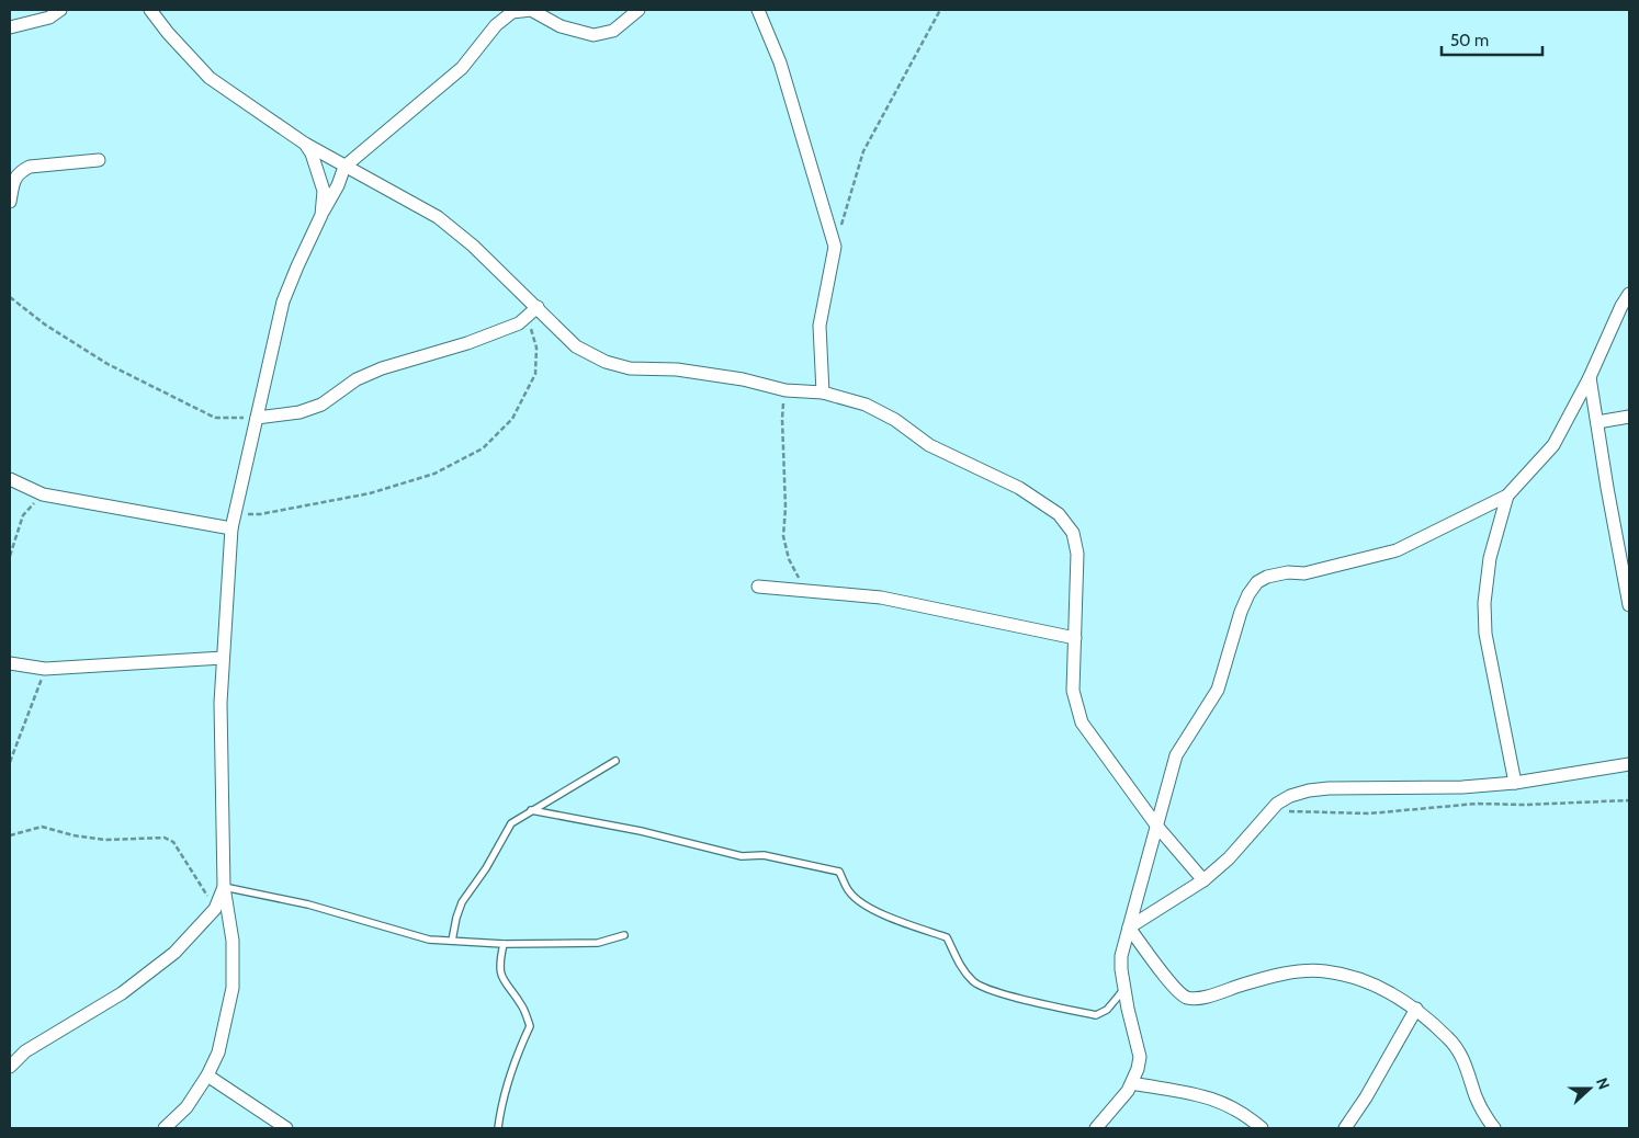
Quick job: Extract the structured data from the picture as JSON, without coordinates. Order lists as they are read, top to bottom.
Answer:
{
  "scale_bar": "50 m",
  "north": "right"
}
